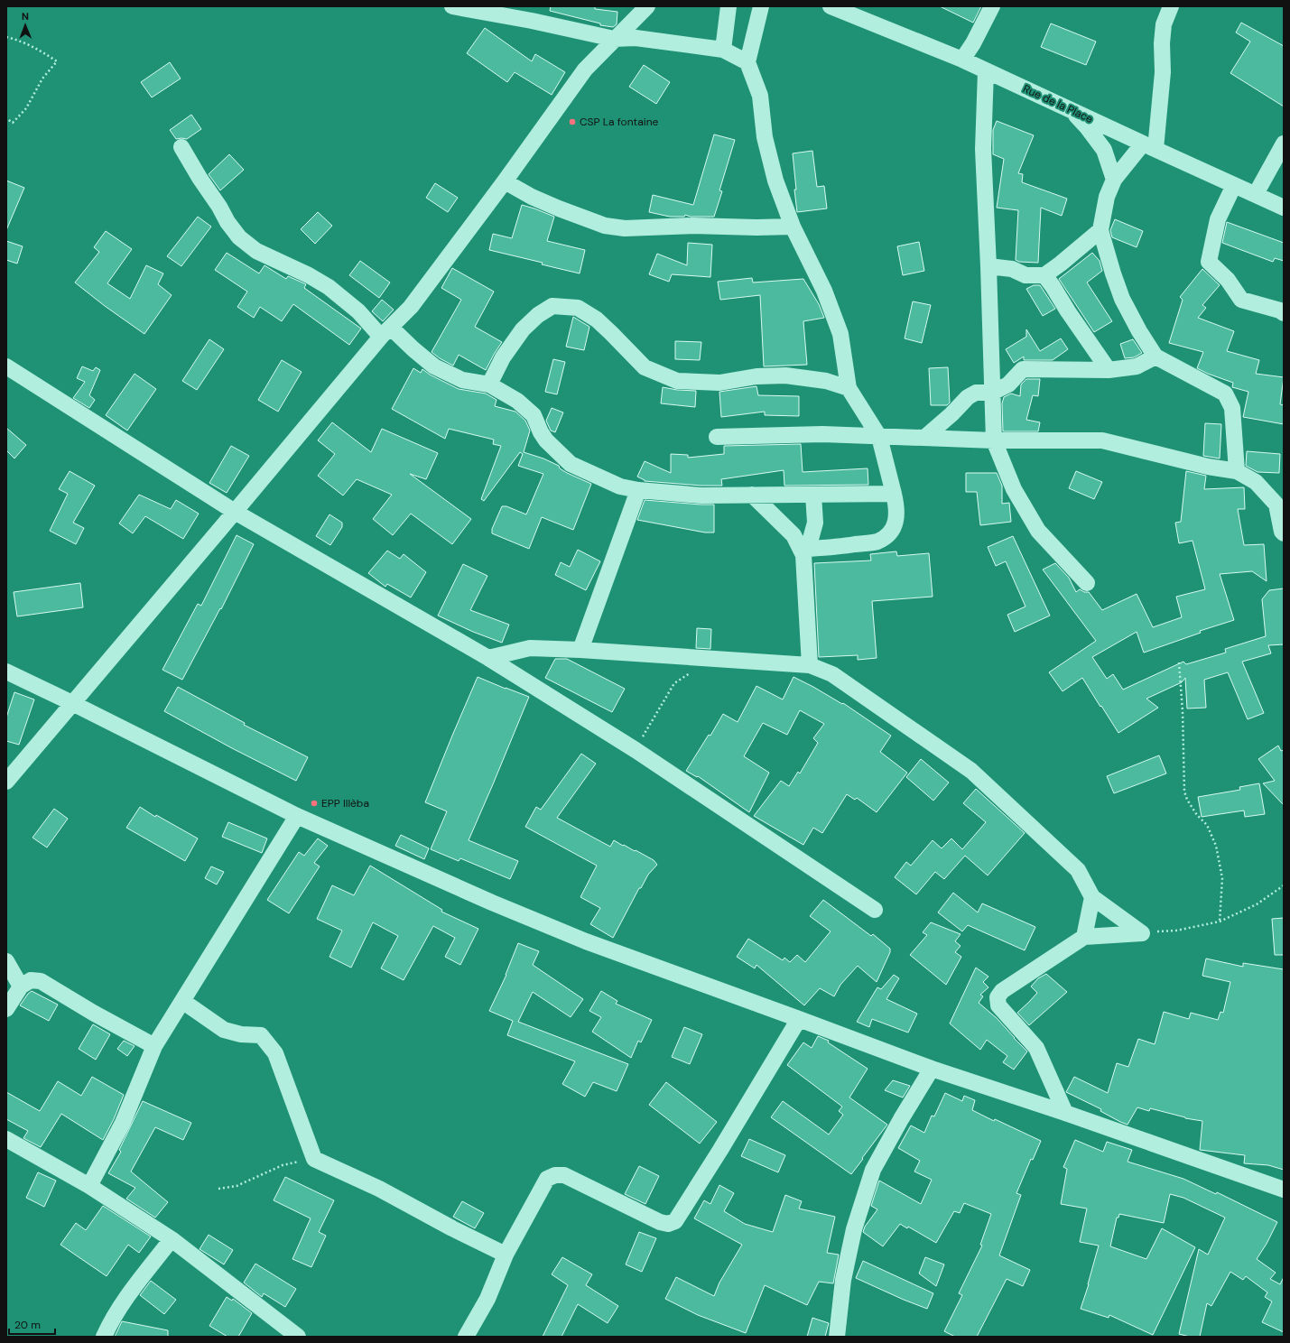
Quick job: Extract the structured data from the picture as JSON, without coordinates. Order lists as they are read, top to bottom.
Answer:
{
  "streets": {
    "street": ["Rue de la Place"]
  },
  "places": ["CSP La fontaine", "EPP Illèba"],
  "scale_bar": "20 m",
  "north": "top"
}
